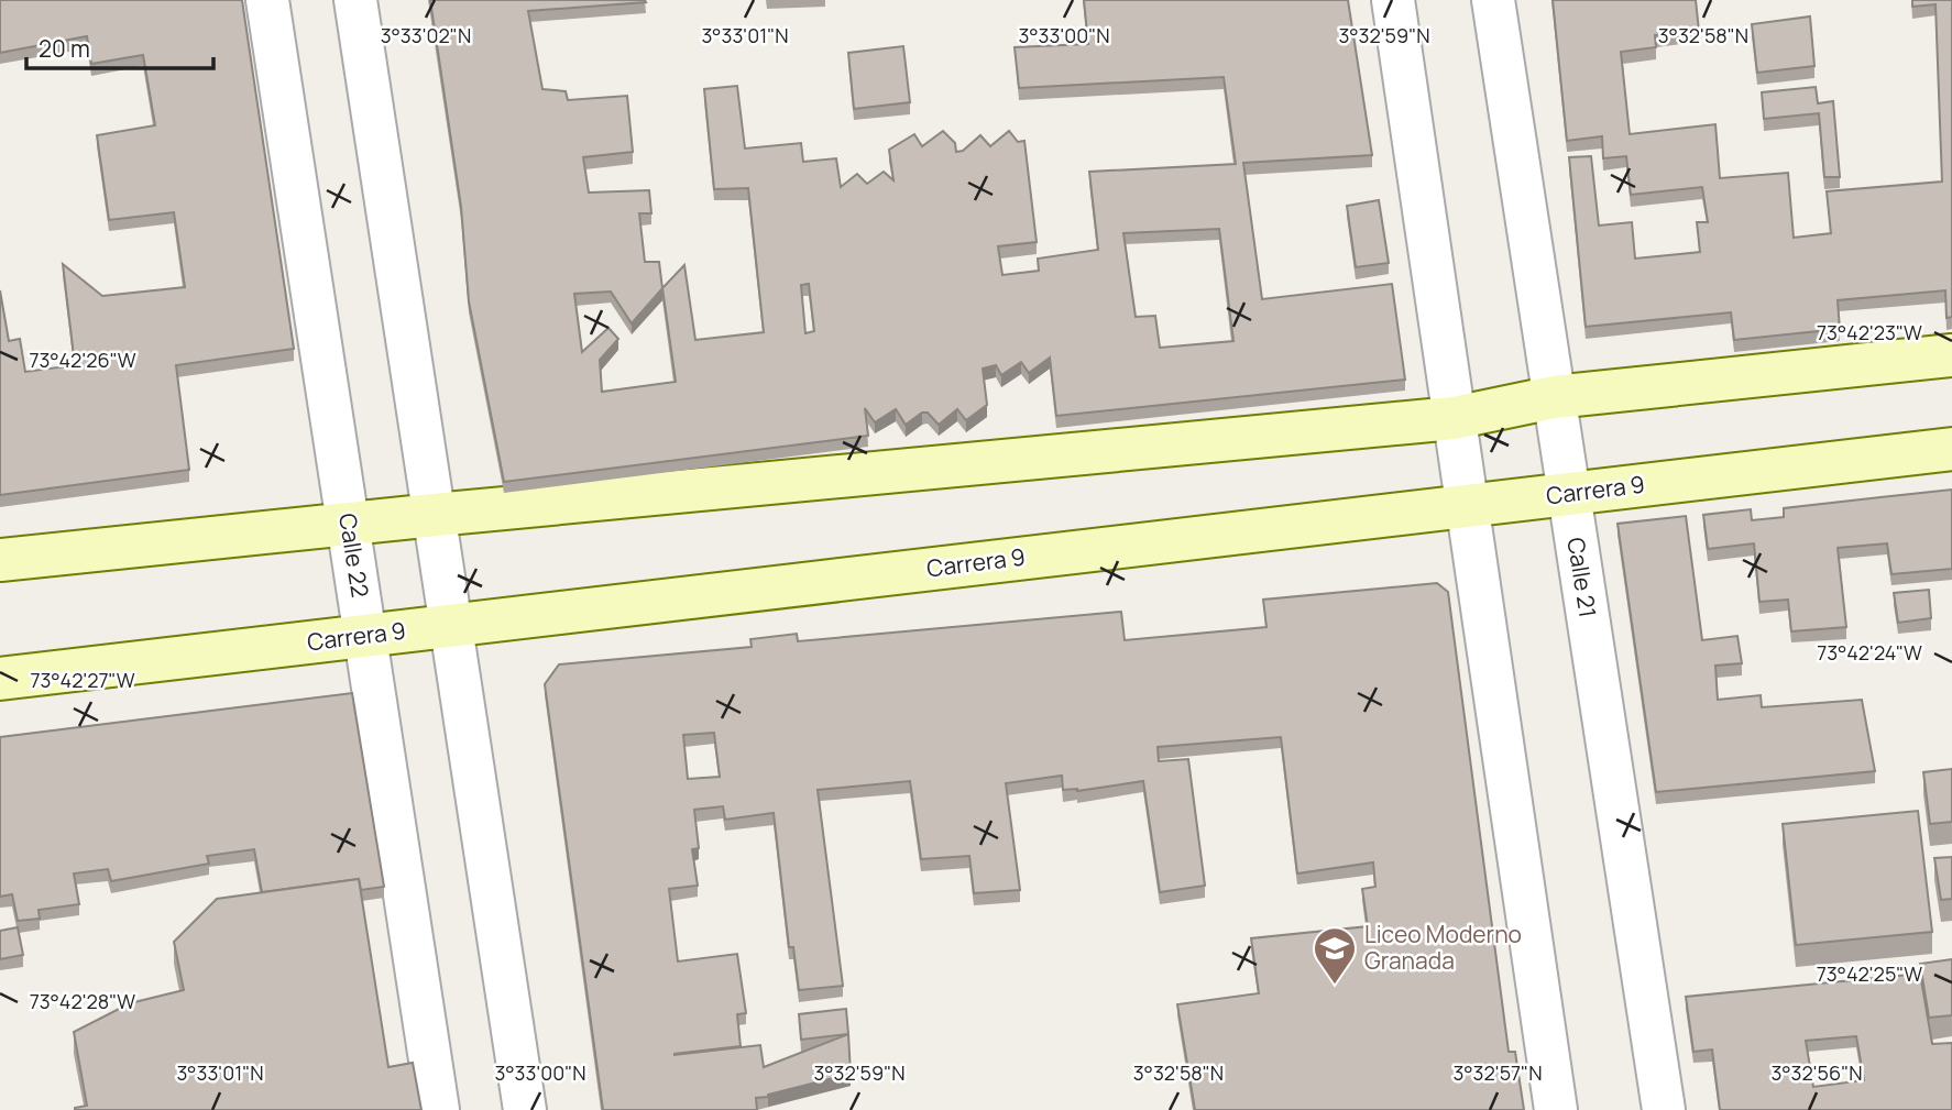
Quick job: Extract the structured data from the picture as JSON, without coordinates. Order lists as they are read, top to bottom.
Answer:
{
  "streets": {
    "street": ["Carrera 9", "Calle 22", "Calle 21"]
  },
  "crossings": [
    ["Carrera 9", "Calle 22"],
    ["Carrera 9", "Calle 21"]
  ],
  "places": {
    "school or university": ["Liceo Moderno Granada"]
  },
  "scale_bar": "20 m",
  "coordinates": [
    "3°33'02\"N",
    "3°33'01\"N",
    "3°33'00\"N",
    "3°32'59\"N",
    "3°32'58\"N",
    "73°42'23\"W",
    "73°42'26\"W",
    "73°42'24\"W",
    "73°42'27\"W",
    "73°42'25\"W",
    "73°42'28\"W",
    "3°32'57\"N",
    "3°32'56\"N"
  ]
}
